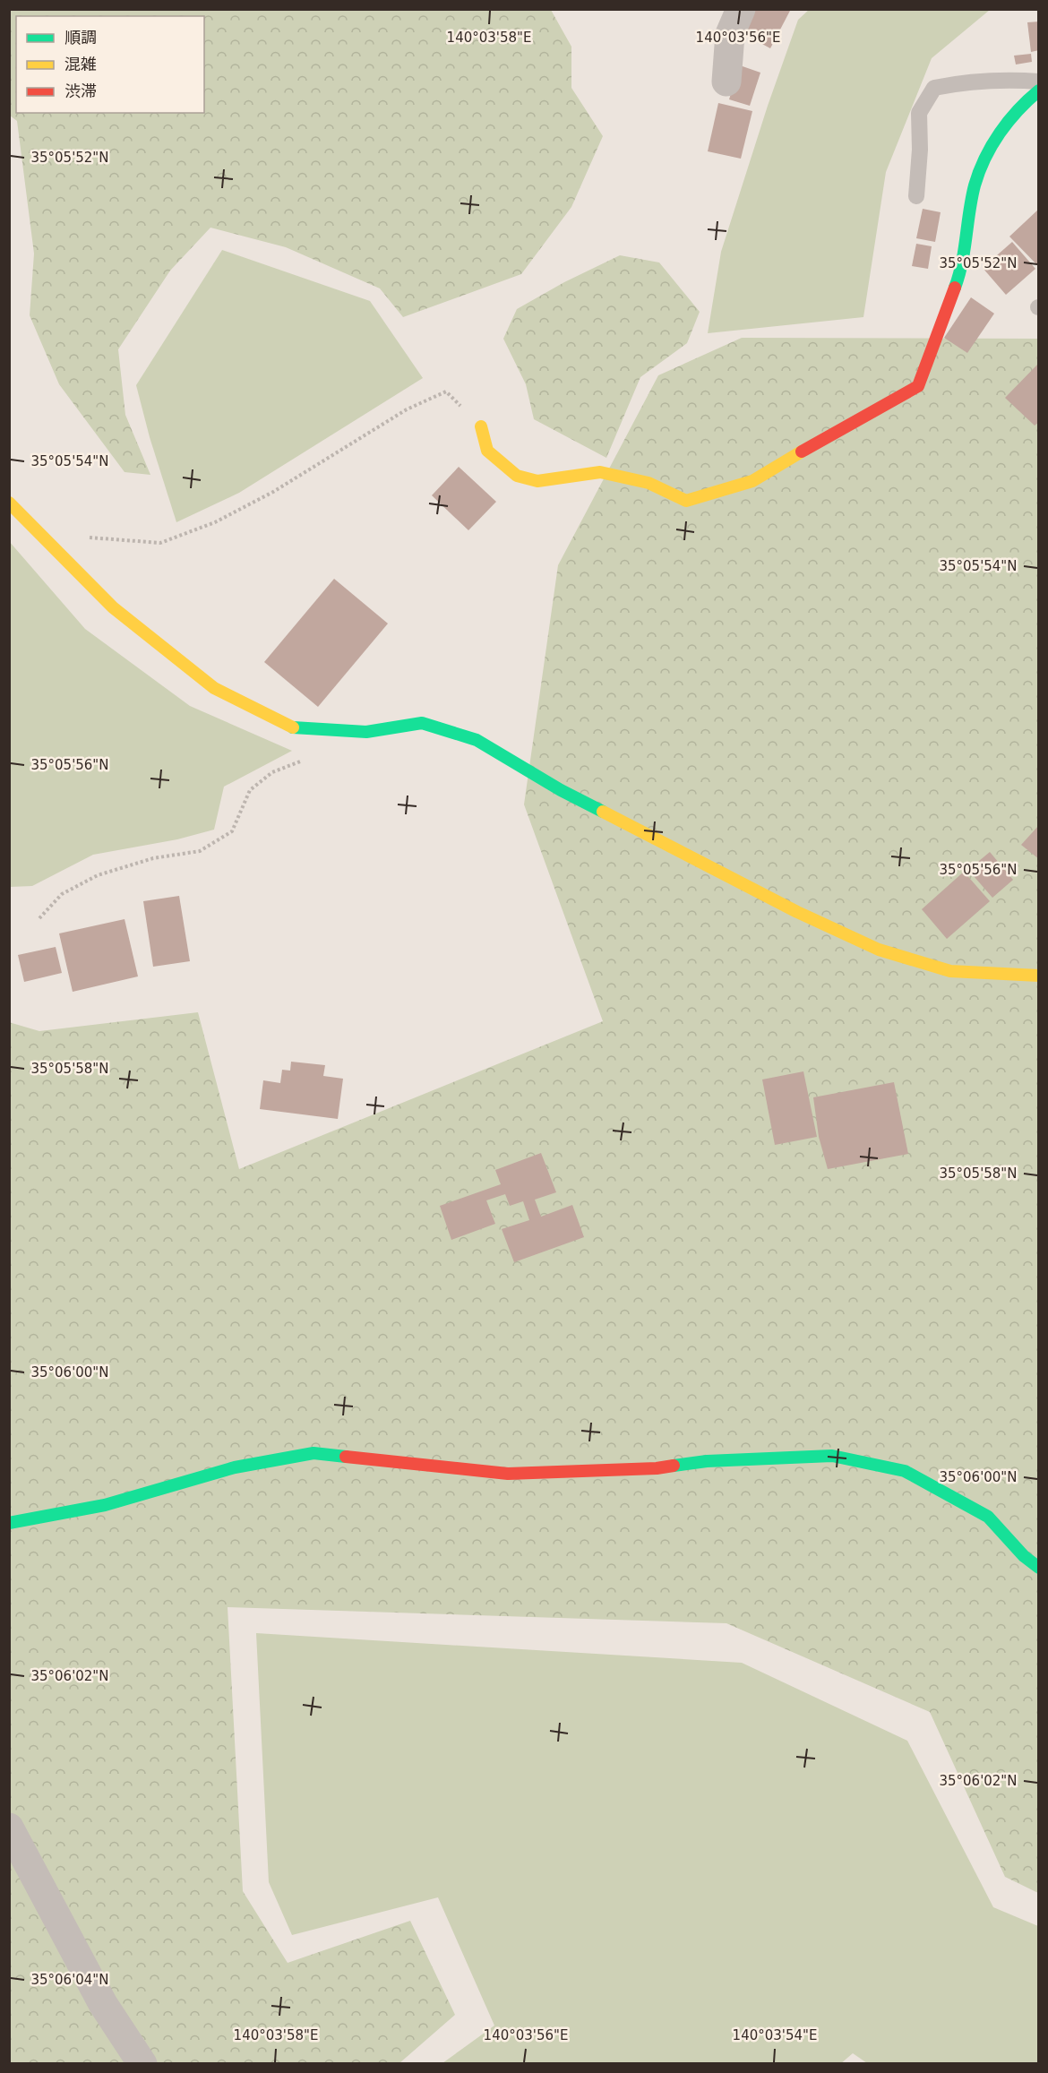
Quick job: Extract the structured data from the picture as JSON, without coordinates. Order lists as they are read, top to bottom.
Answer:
{
  "legend": ["順調", "混雑", "渋滞"],
  "coordinates": [
    "140°03'58\"E",
    "140°03'56\"E",
    "35°05'52\"N",
    "35°05'54\"N",
    "35°05'56\"N",
    "35°05'58\"N",
    "35°06'00\"N",
    "35°06'02\"N",
    "35°06'04\"N",
    "140°03'54\"E"
  ]
}
